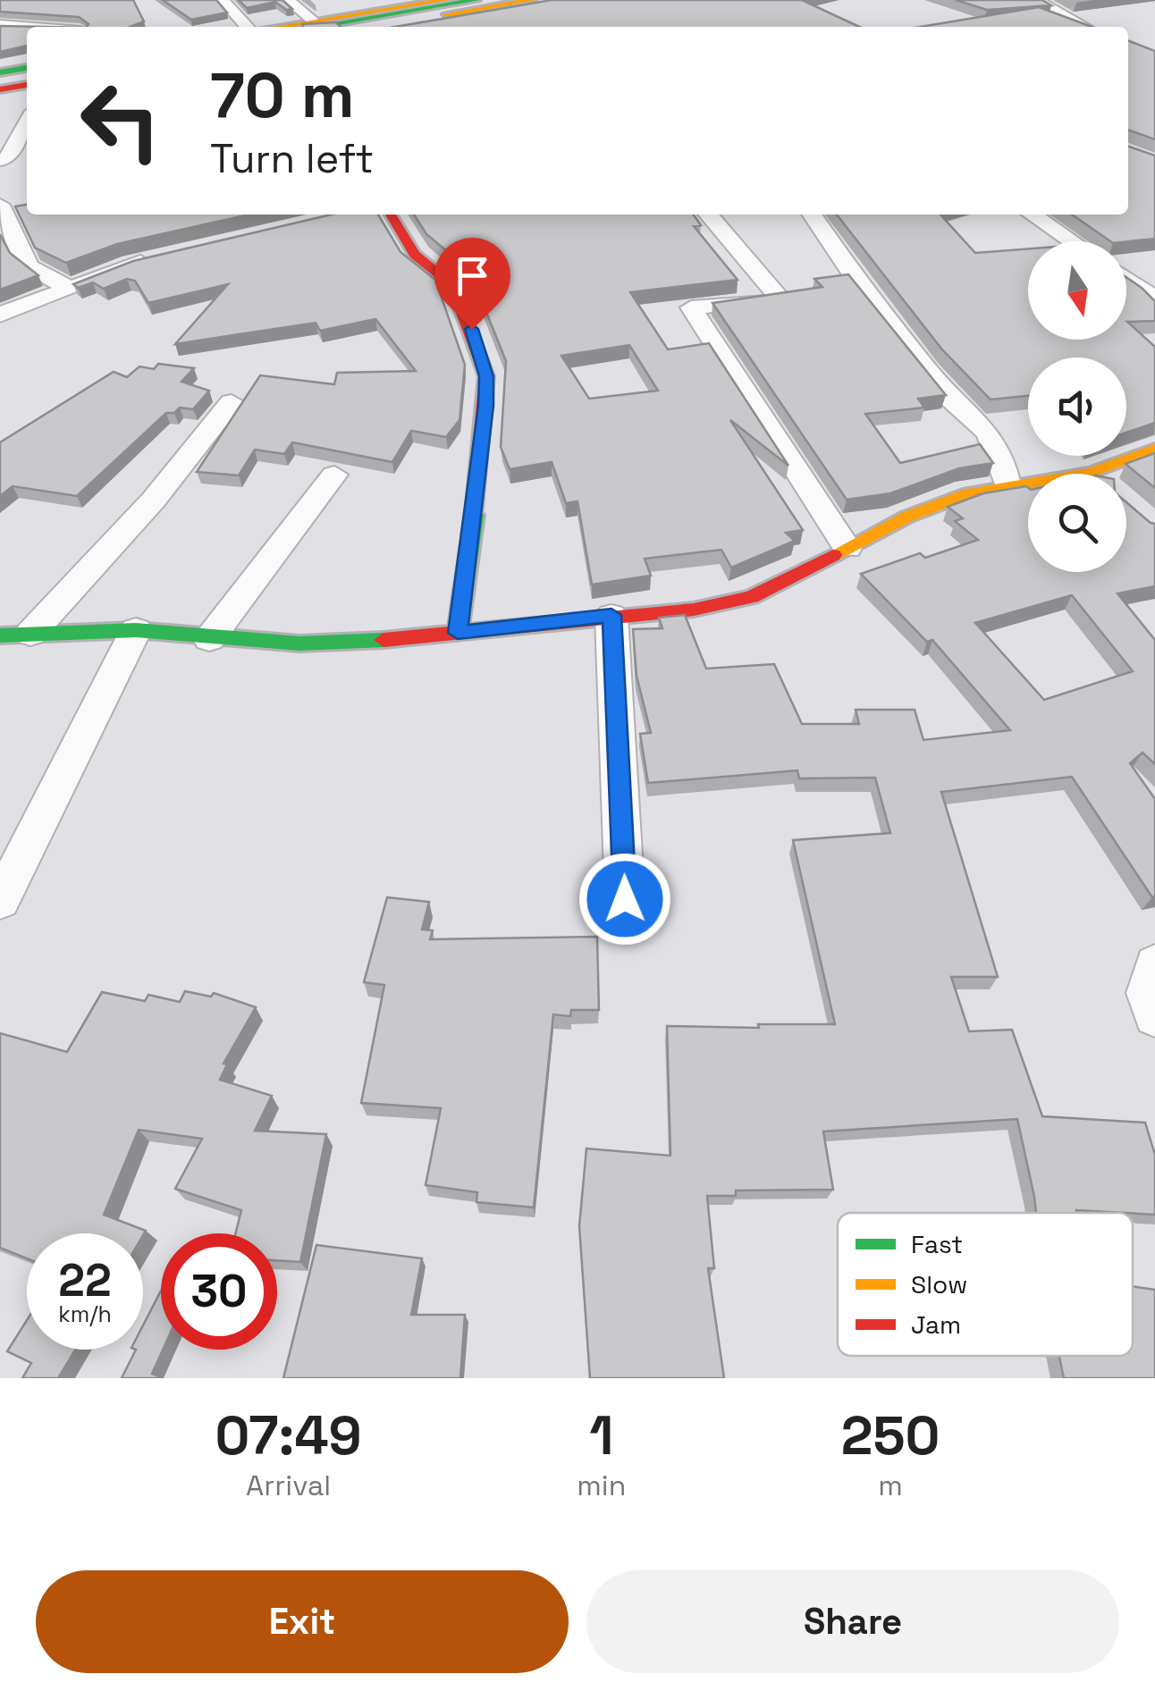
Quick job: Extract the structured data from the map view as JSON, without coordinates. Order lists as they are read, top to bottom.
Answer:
{
  "legend": ["Fast", "Slow", "Jam"],
  "north": "bottom",
  "page": {
    "turn": ["70 m", "Turn left"],
    "speed": "22 km/h",
    "limit": "30",
    "eta": [
      "07:49",
      "Arrival",
      "1",
      "min",
      "250",
      "m"
    ],
    "buttons": ["Exit", "Share"]
  }
}
